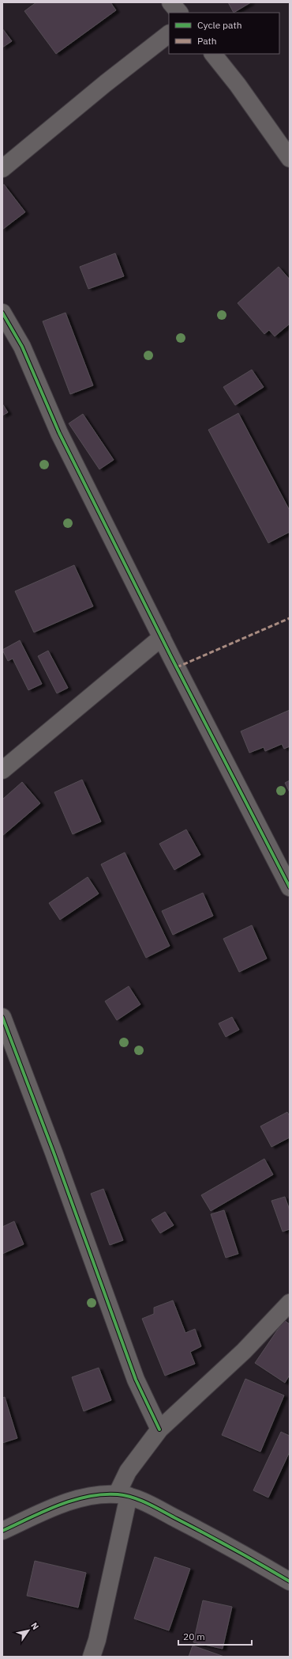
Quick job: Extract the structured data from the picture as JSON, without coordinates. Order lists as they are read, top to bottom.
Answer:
{
  "legend": ["Cycle path", "Path"],
  "scale_bar": "20 m",
  "north": "top right"
}
